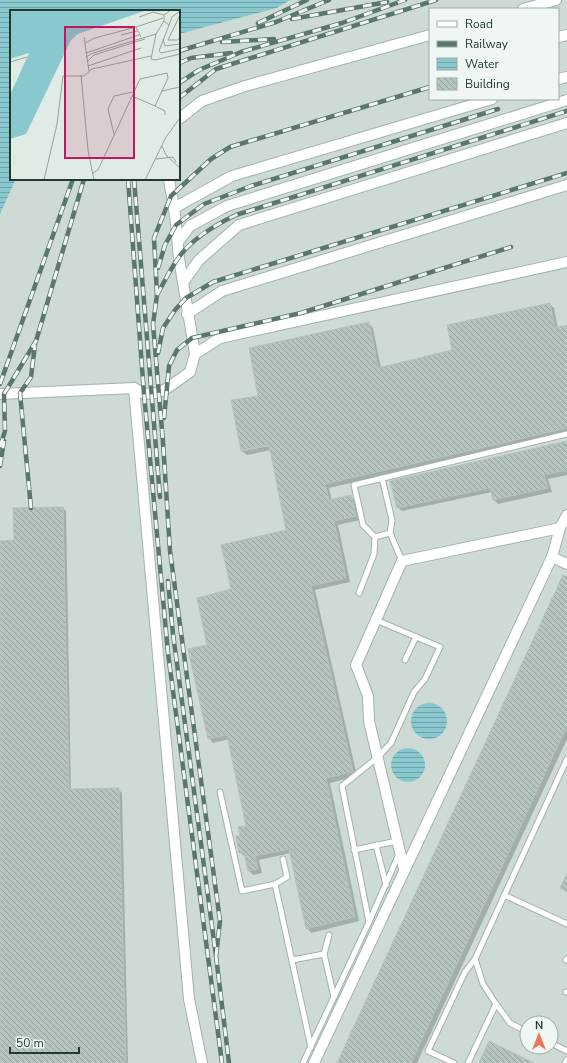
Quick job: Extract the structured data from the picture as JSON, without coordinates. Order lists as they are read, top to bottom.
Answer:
{
  "legend": [
    "Road",
    "Railway",
    "Water",
    "Building"
  ],
  "scale_bar": "50 m",
  "north": "top"
}
